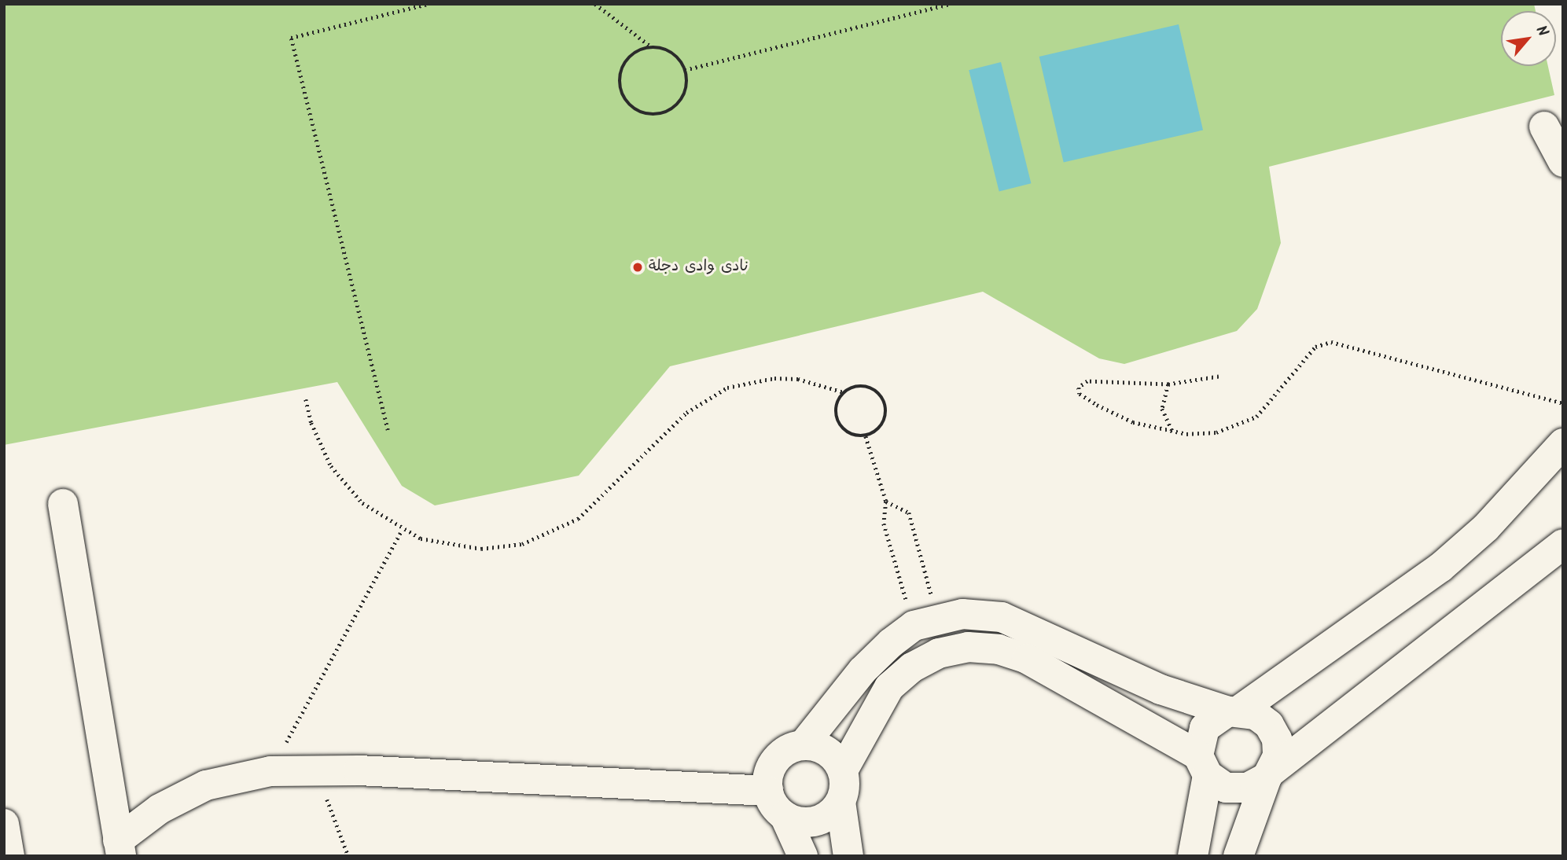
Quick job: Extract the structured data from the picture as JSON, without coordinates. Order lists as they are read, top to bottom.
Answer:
{
  "places": ["نادى وادى دجلة"],
  "north": "top right"
}
